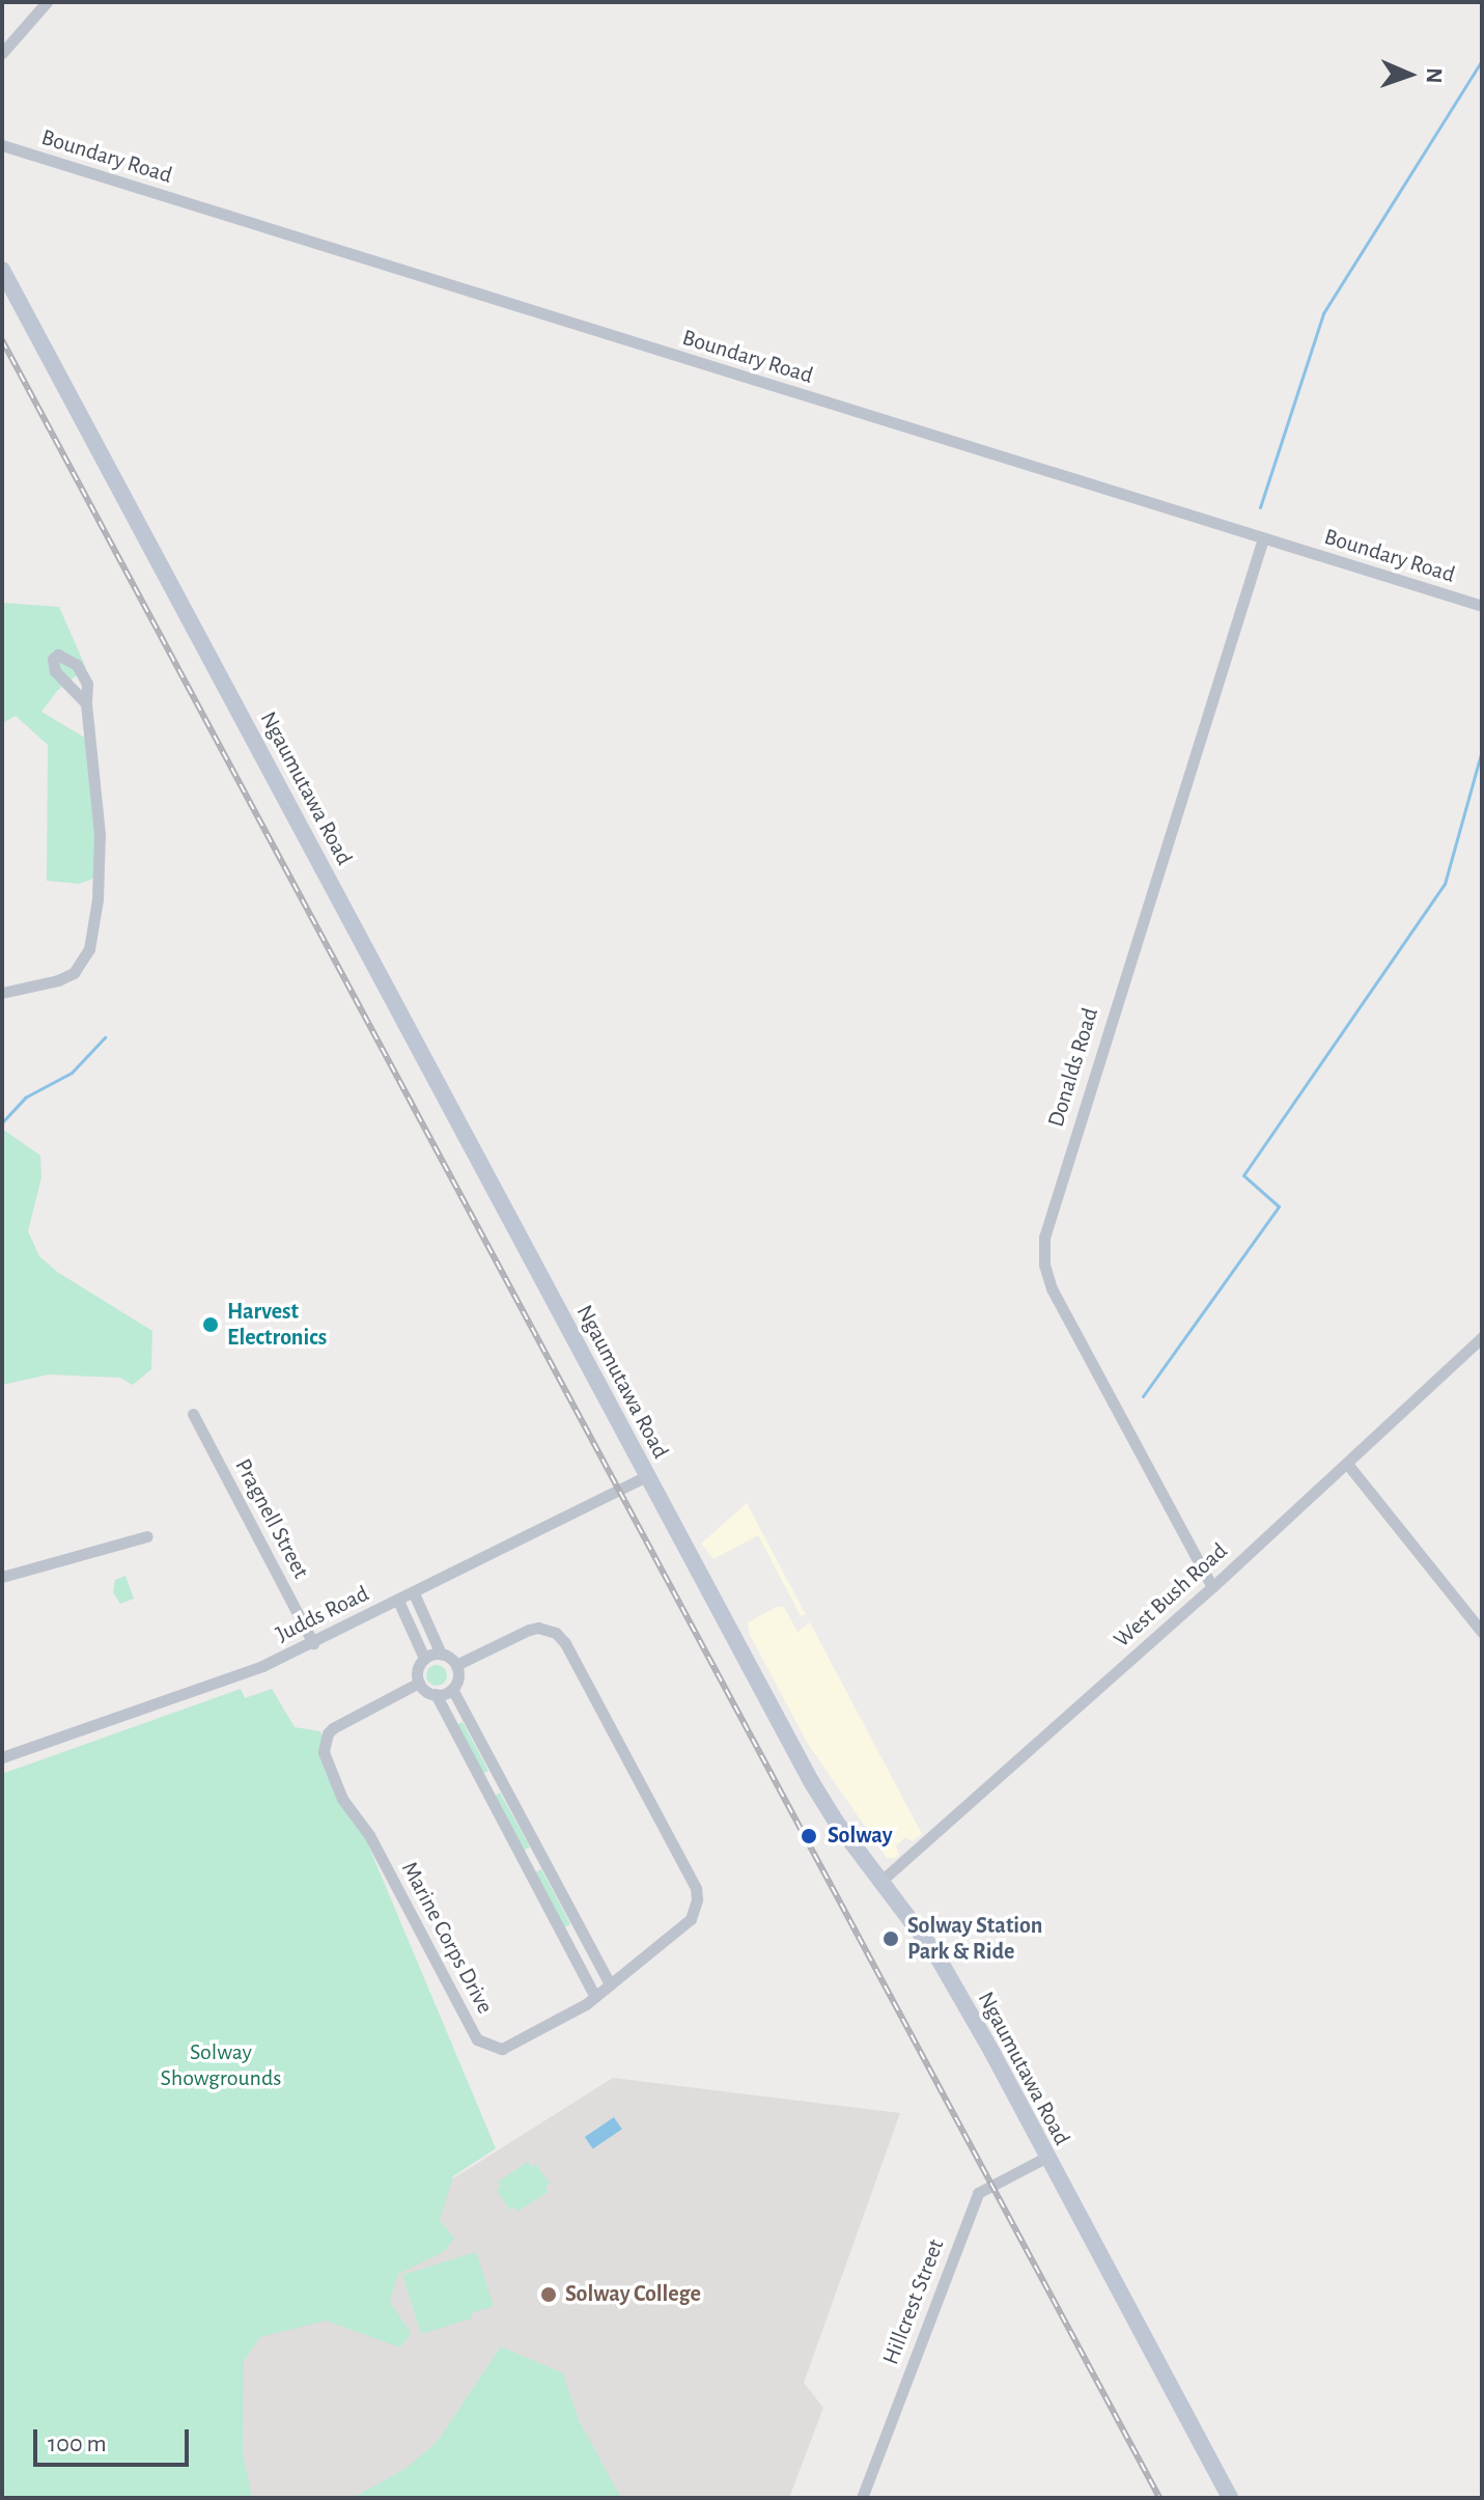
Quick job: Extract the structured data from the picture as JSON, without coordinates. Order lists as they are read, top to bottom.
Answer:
{
  "streets": {
    "main road": ["Ngaumutawa Road"],
    "street": [
      "Boundary Road",
      "Donalds Road",
      "Pragnell Street",
      "West Bush Road",
      "Judds Road",
      "Marine Corps Drive",
      "Hillcrest Street"
    ]
  },
  "crossings": [
    ["Boundary Road", "Donalds Road"],
    ["Ngaumutawa Road", "West Bush Road"],
    ["Ngaumutawa Road", "Judds Road"],
    ["Ngaumutawa Road", "Hillcrest Street"],
    ["Donalds Road", "West Bush Road"],
    ["Pragnell Street", "Judds Road"]
  ],
  "parks": ["Solway Showgrounds"],
  "places": [
    "Harvest Electronics",
    "Solway",
    "Solway Station Park & Ride",
    "Solway College"
  ],
  "scale_bar": "100 m",
  "north": "right"
}
